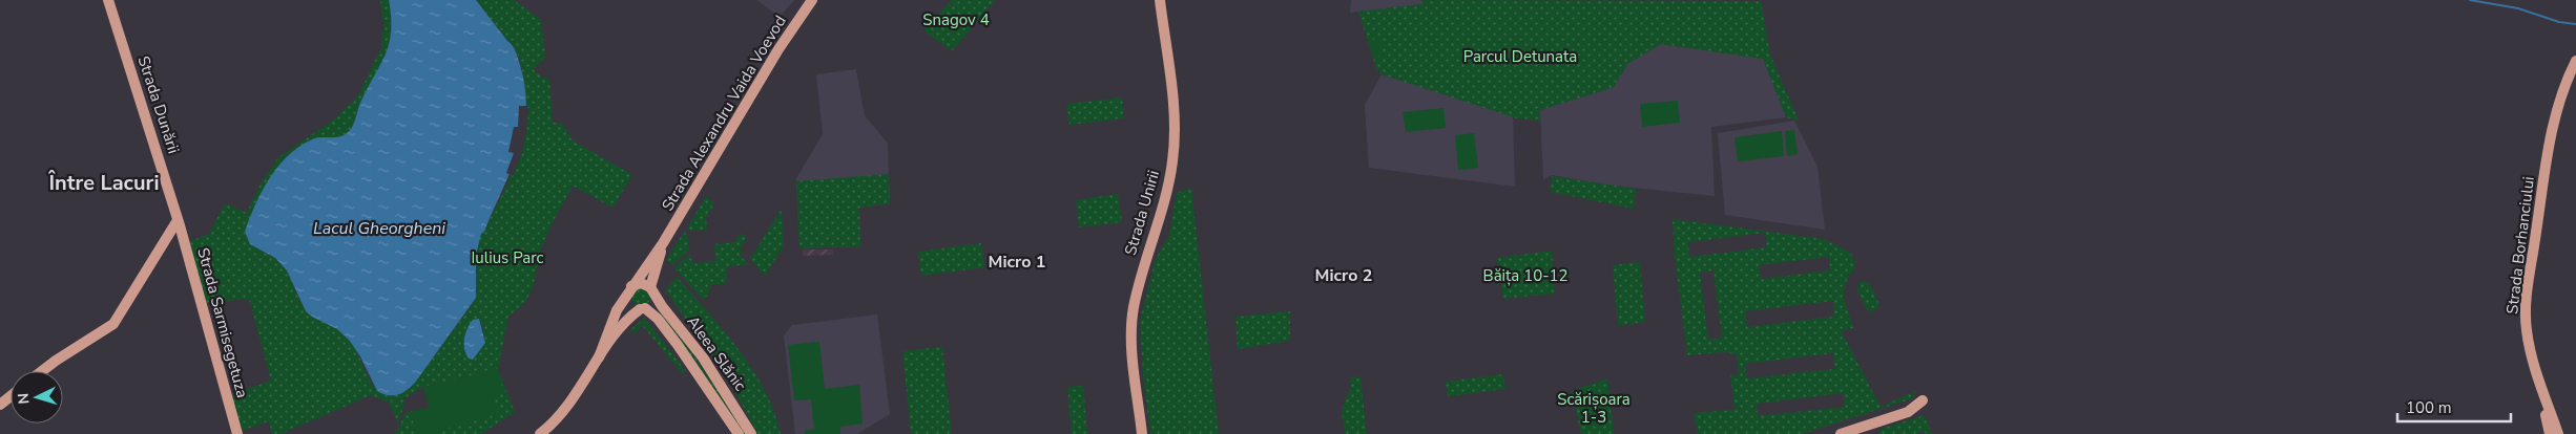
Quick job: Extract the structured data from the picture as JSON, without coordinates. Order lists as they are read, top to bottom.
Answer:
{
  "streets": {
    "main road": [
      "Strada Dunării",
      "Strada Alexandru Vaida Voevod",
      "Strada Unirii",
      "Strada Borhanciului",
      "Strada Sarmisegetuza",
      "Aleea Slănic"
    ]
  },
  "crossings": [
    ["Strada Dunării", "Strada Sarmisegetuza"],
    ["Strada Alexandru Vaida Voevod", "Aleea Slănic"]
  ],
  "districts": ["Între Lacuri", "Micro 1", "Micro 2"],
  "water": ["Lacul Gheorgheni"],
  "parks": [
    "Snagov 4",
    "Parcul Detunata",
    "Iulius Parc",
    "Băița 10-12",
    "Scărișoara 1-3"
  ],
  "scale_bar": "100 m",
  "north": "left"
}
